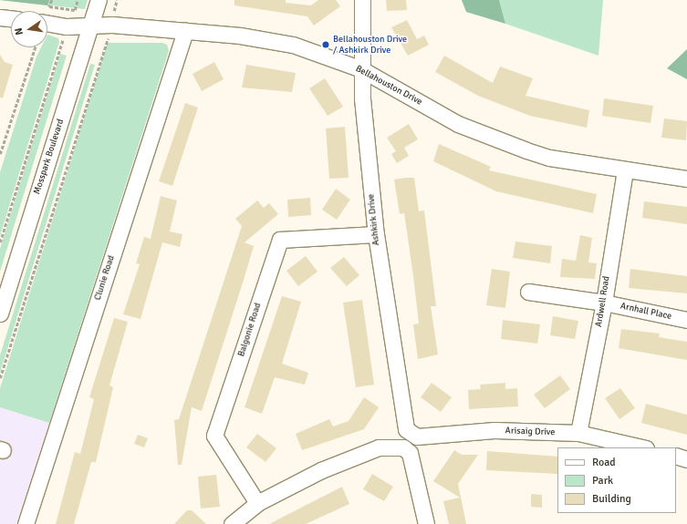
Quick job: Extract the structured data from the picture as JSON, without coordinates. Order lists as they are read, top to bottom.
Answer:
{
  "streets": {
    "street": [
      "Bellahouston Drive",
      "Mosspark Boulevard",
      "Ashkirk Drive",
      "Clunie Road",
      "Ardwell Road",
      "Arnhall Place",
      "Balgonie Road",
      "Arisaig Drive"
    ]
  },
  "crossings": [
    ["Bellahouston Drive", "Mosspark Boulevard"],
    ["Bellahouston Drive", "Ashkirk Drive"],
    ["Bellahouston Drive", "Clunie Road"],
    ["Bellahouston Drive", "Ardwell Road"],
    ["Ashkirk Drive", "Balgonie Road"],
    ["Ashkirk Drive", "Arisaig Drive"],
    ["Ardwell Road", "Arnhall Place"],
    ["Ardwell Road", "Arisaig Drive"],
    ["Balgonie Road", "Arisaig Drive"]
  ],
  "places": ["Bellahouston Drive / Ashkirk Drive"],
  "legend": ["Road", "Park", "Building"],
  "north": "left"
}
